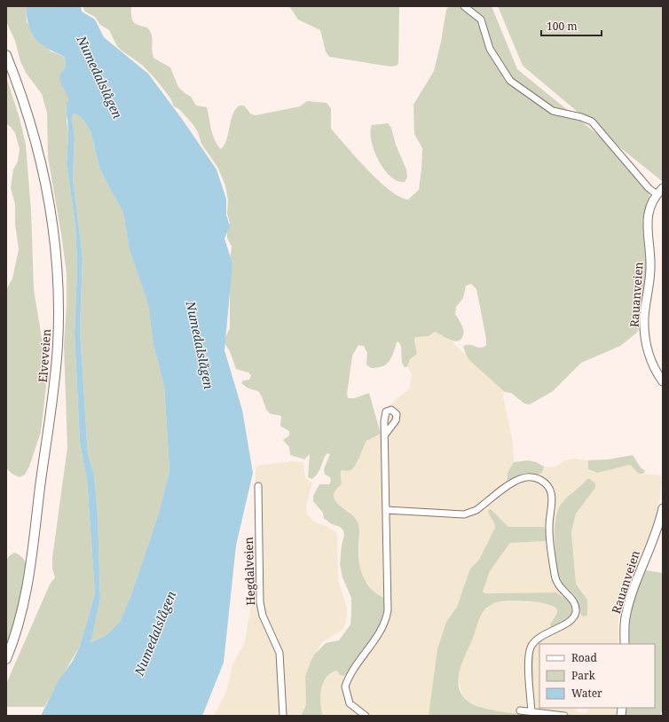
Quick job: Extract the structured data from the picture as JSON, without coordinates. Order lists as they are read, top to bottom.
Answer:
{
  "streets": {
    "highway": ["Elveveien"],
    "main road": ["Rauanveien"],
    "street": ["Hegdalveien"]
  },
  "water": ["Numedalslågen"],
  "legend": ["Road", "Park", "Water"],
  "scale_bar": "100 m"
}
